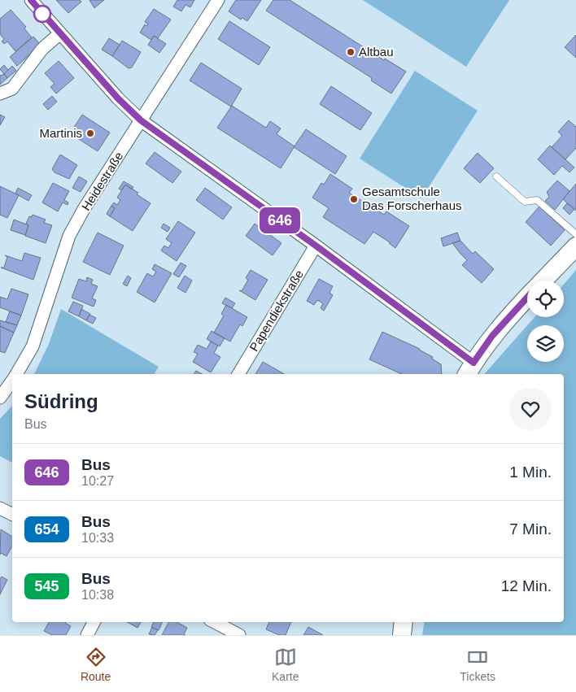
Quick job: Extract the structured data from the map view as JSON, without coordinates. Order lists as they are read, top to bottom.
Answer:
{
  "streets": {
    "street": ["Heidestraße", "Papendiekstraße"]
  },
  "places": ["Altbau", "Martinis", "Gesamtschule Das Forscherhaus"],
  "lines": ["bus line 646"],
  "page": {
    "on_map": "646",
    "heading": ["Südring", "Bus"],
    "list": [
      {
        "mark": "646",
        "name": "Bus",
        "note": "10:27",
        "value": "1 Min."
      },
      {
        "mark": "654",
        "name": "Bus",
        "note": "10:33",
        "value": "7 Min."
      },
      {
        "mark": "545",
        "name": "Bus",
        "note": "10:38",
        "value": "12 Min."
      }
    ],
    "tabs": ["Route", "Karte", "Tickets"]
  }
}
